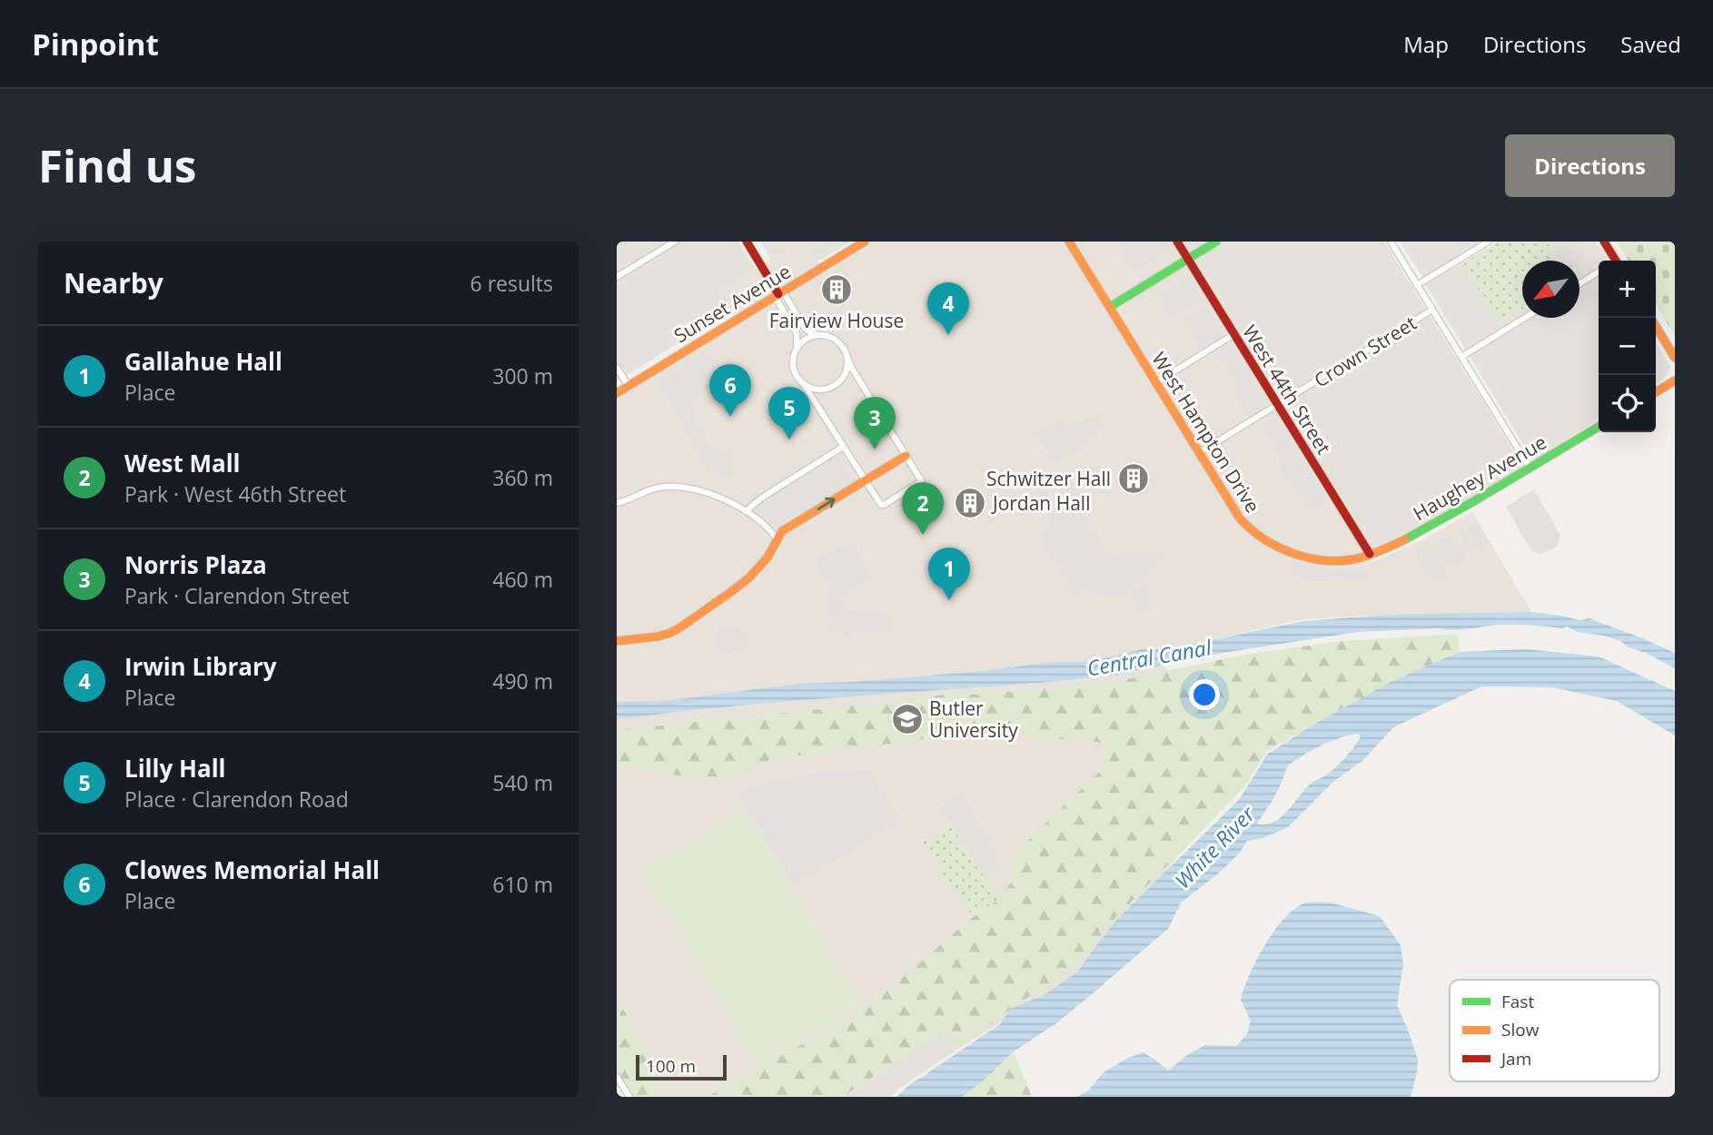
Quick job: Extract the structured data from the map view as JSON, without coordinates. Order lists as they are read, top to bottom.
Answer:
{
  "streets": {
    "street": [
      "Sunset Avenue",
      "Crown Street",
      "West 44th Street",
      "West Hampton Drive",
      "Haughey Avenue"
    ]
  },
  "crossings": [
    ["Crown Street", "West 44th Street"],
    ["Crown Street", "West Hampton Drive"],
    ["West 44th Street", "West Hampton Drive"],
    ["West 44th Street", "Haughey Avenue"],
    ["West Hampton Drive", "Haughey Avenue"]
  ],
  "water": ["Central Canal", "White River"],
  "places": {
    "building": ["Fairview House", "Schwitzer Hall", "Jordan Hall"],
    "school or university": ["Butler University"]
  },
  "legend": ["Fast", "Slow", "Jam"],
  "scale_bar": "100 m",
  "north": "bottom left",
  "page": {
    "header": "Pinpoint",
    "nav": ["Map", "Directions", "Saved"],
    "buttons": "Directions",
    "title": "Find us",
    "heading": ["Nearby", "6 results"],
    "map_buttons": ["+", "−"],
    "pins": [
      "4",
      "6",
      "5",
      "3",
      "2",
      "1"
    ],
    "list": [
      {
        "mark": "1",
        "name": "Gallahue Hall",
        "note": "Place",
        "value": "300 m"
      },
      {
        "mark": "2",
        "name": "West Mall",
        "note": "Park · West 46th Street",
        "value": "360 m"
      },
      {
        "mark": "3",
        "name": "Norris Plaza",
        "note": "Park · Clarendon Street",
        "value": "460 m"
      },
      {
        "mark": "4",
        "name": "Irwin Library",
        "note": "Place",
        "value": "490 m"
      },
      {
        "mark": "5",
        "name": "Lilly Hall",
        "note": "Place · Clarendon Road",
        "value": "540 m"
      },
      {
        "mark": "6",
        "name": "Clowes Memorial Hall",
        "note": "Place",
        "value": "610 m"
      }
    ],
    "scale": "100 m"
  }
}
